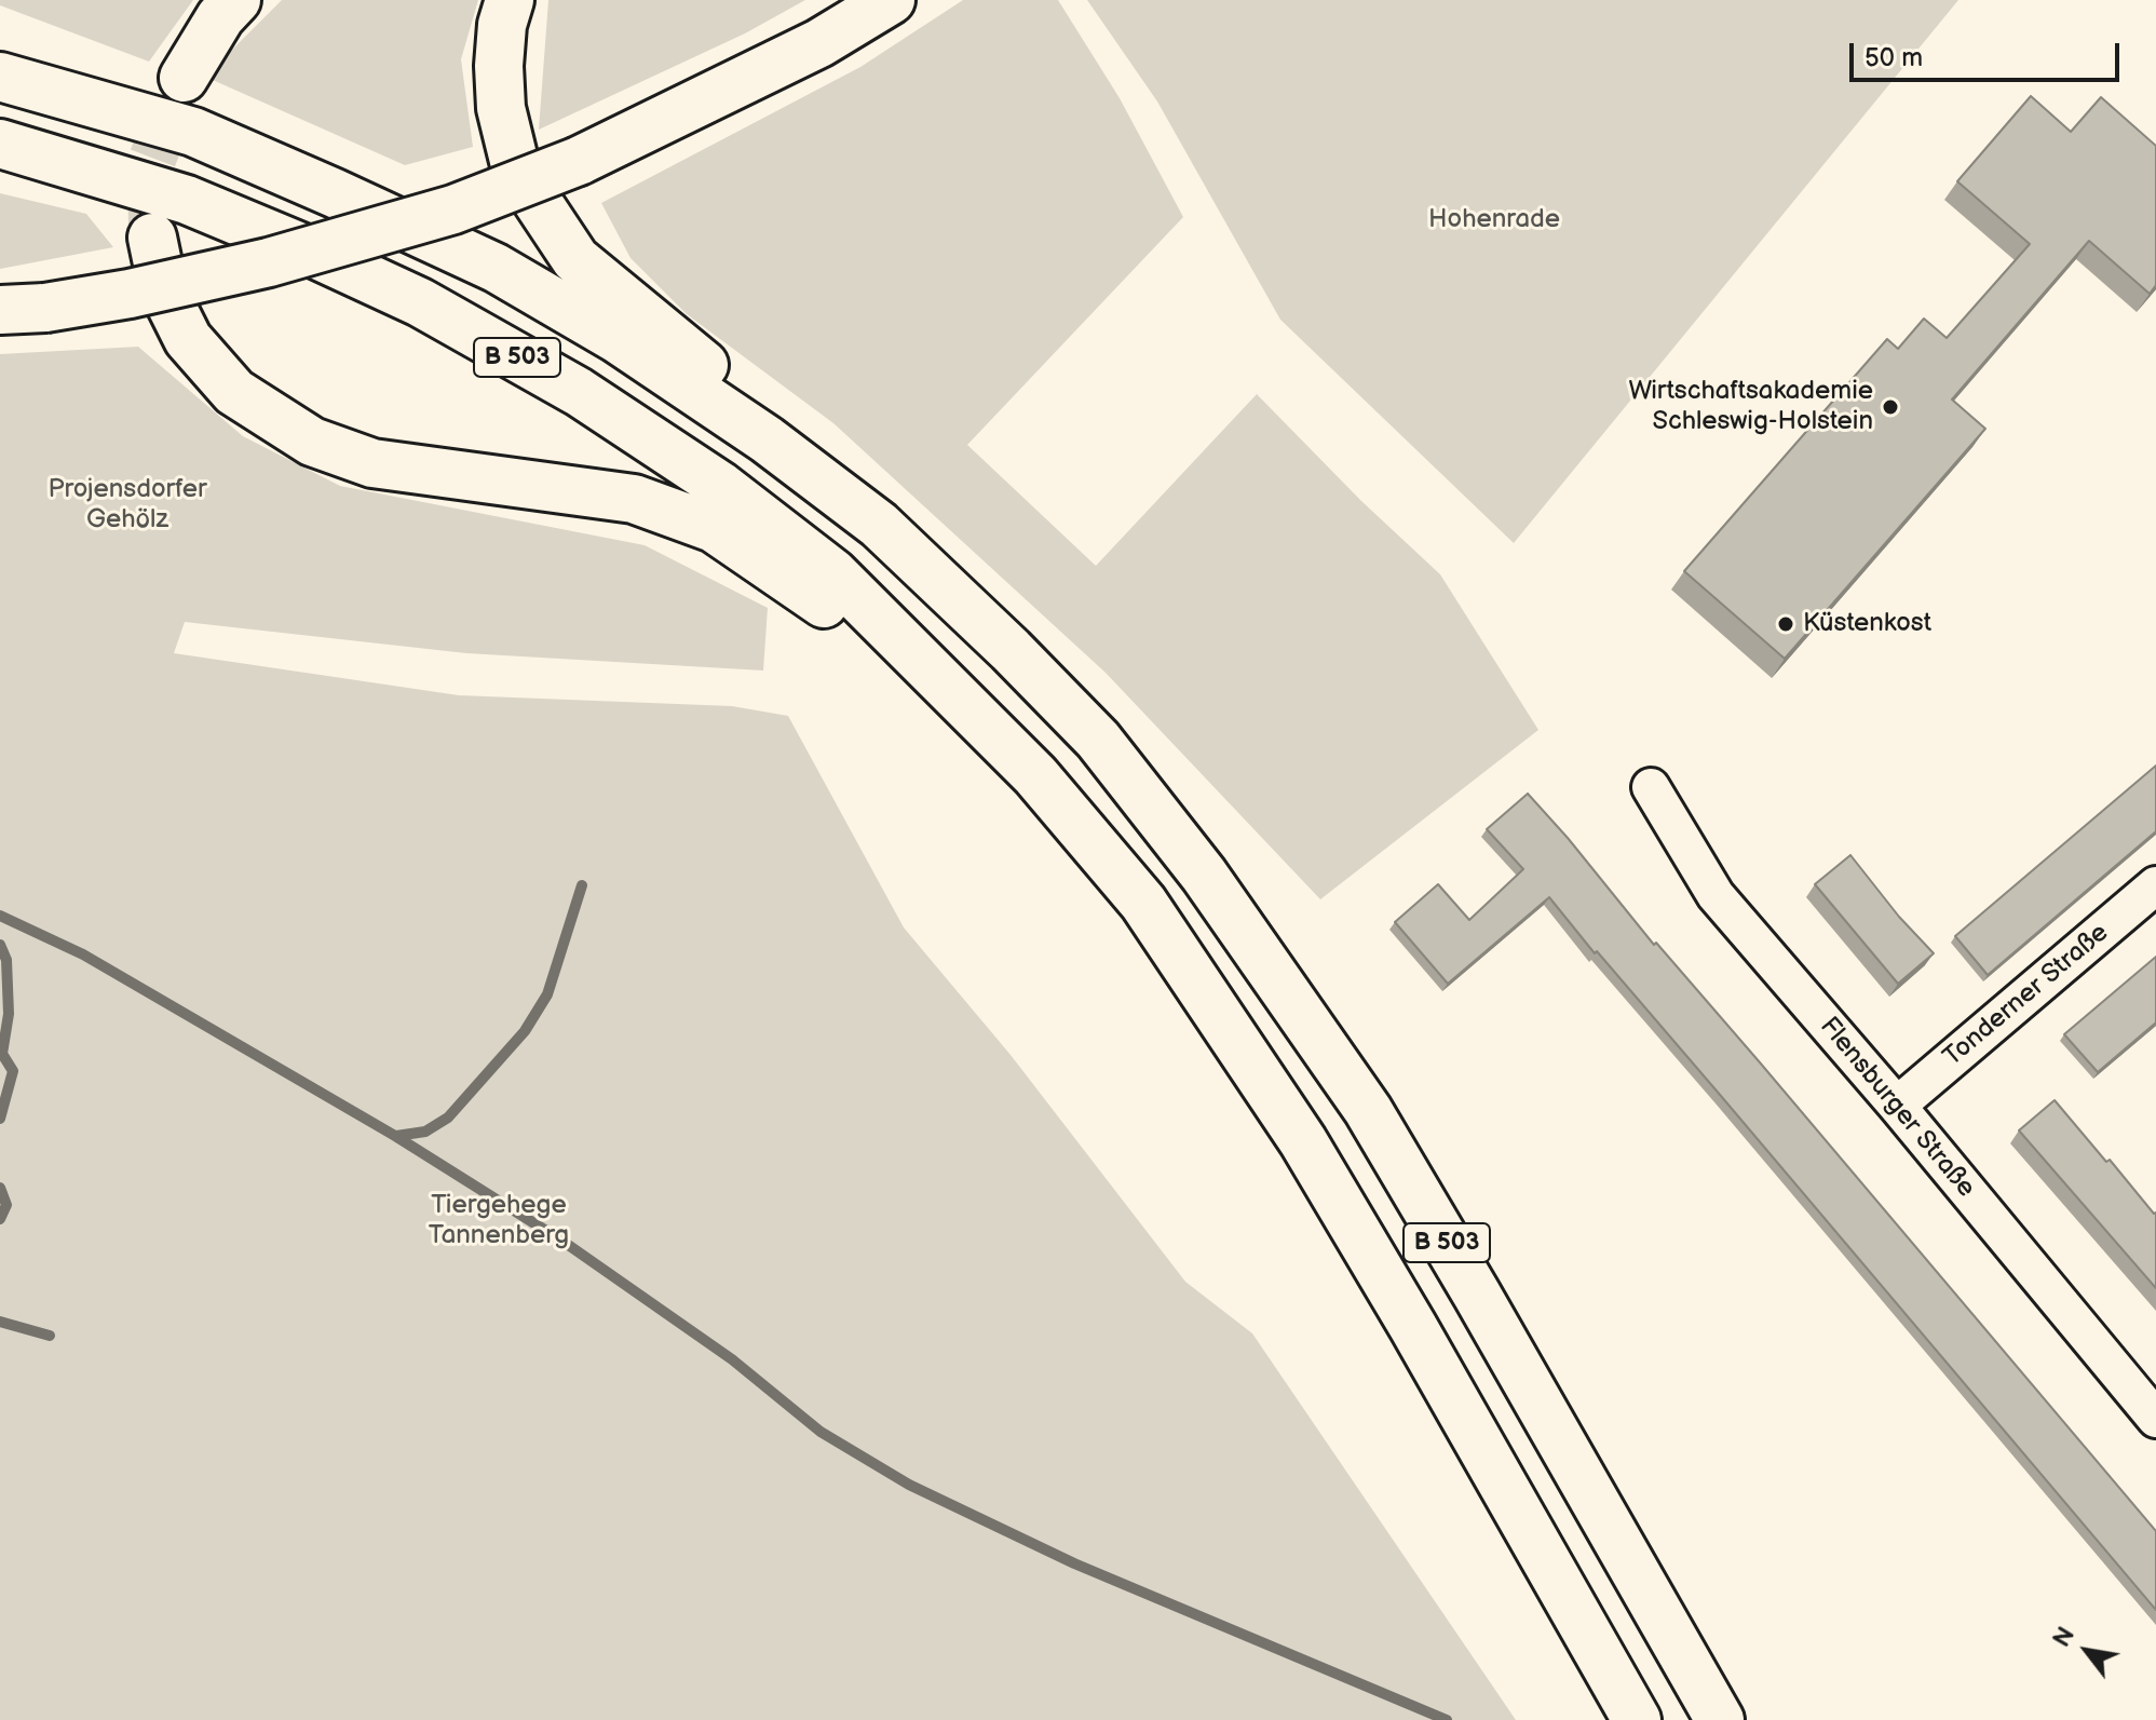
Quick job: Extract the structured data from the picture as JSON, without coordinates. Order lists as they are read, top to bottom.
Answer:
{
  "streets": {
    "highway": ["B 503"],
    "street": ["Tonderner Straße", "Flensburger Straße"]
  },
  "crossings": [
    ["Tonderner Straße", "Flensburger Straße"]
  ],
  "parks": ["Hohenrade", "Projensdorfer Gehölz", "Tiergehege Tannenberg"],
  "places": ["Wirtschaftsakademie Schleswig-Holstein", "Küstenkost"],
  "scale_bar": "50 m",
  "north": "top left"
}
